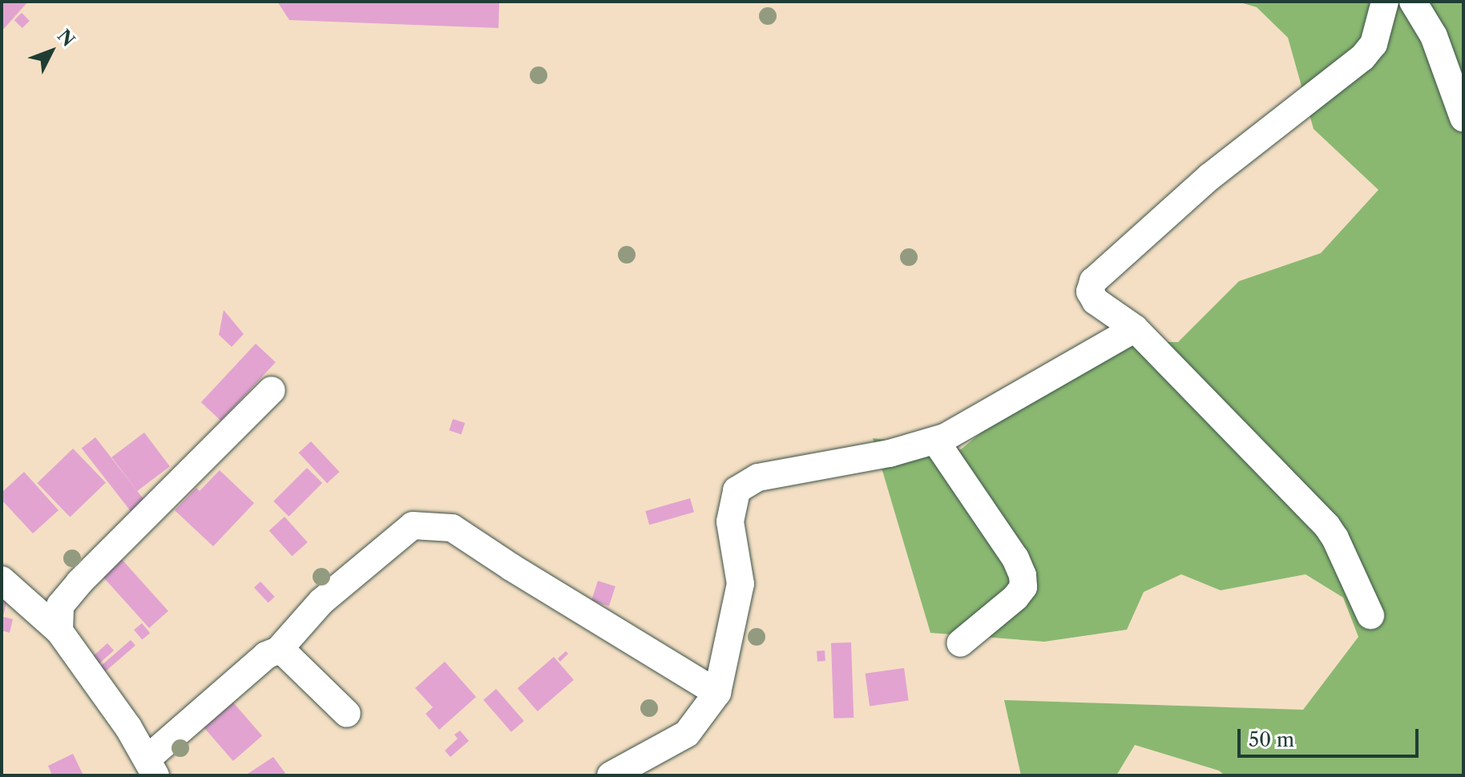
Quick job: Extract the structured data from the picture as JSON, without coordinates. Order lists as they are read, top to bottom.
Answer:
{
  "scale_bar": "50 m",
  "north": "top right"
}
